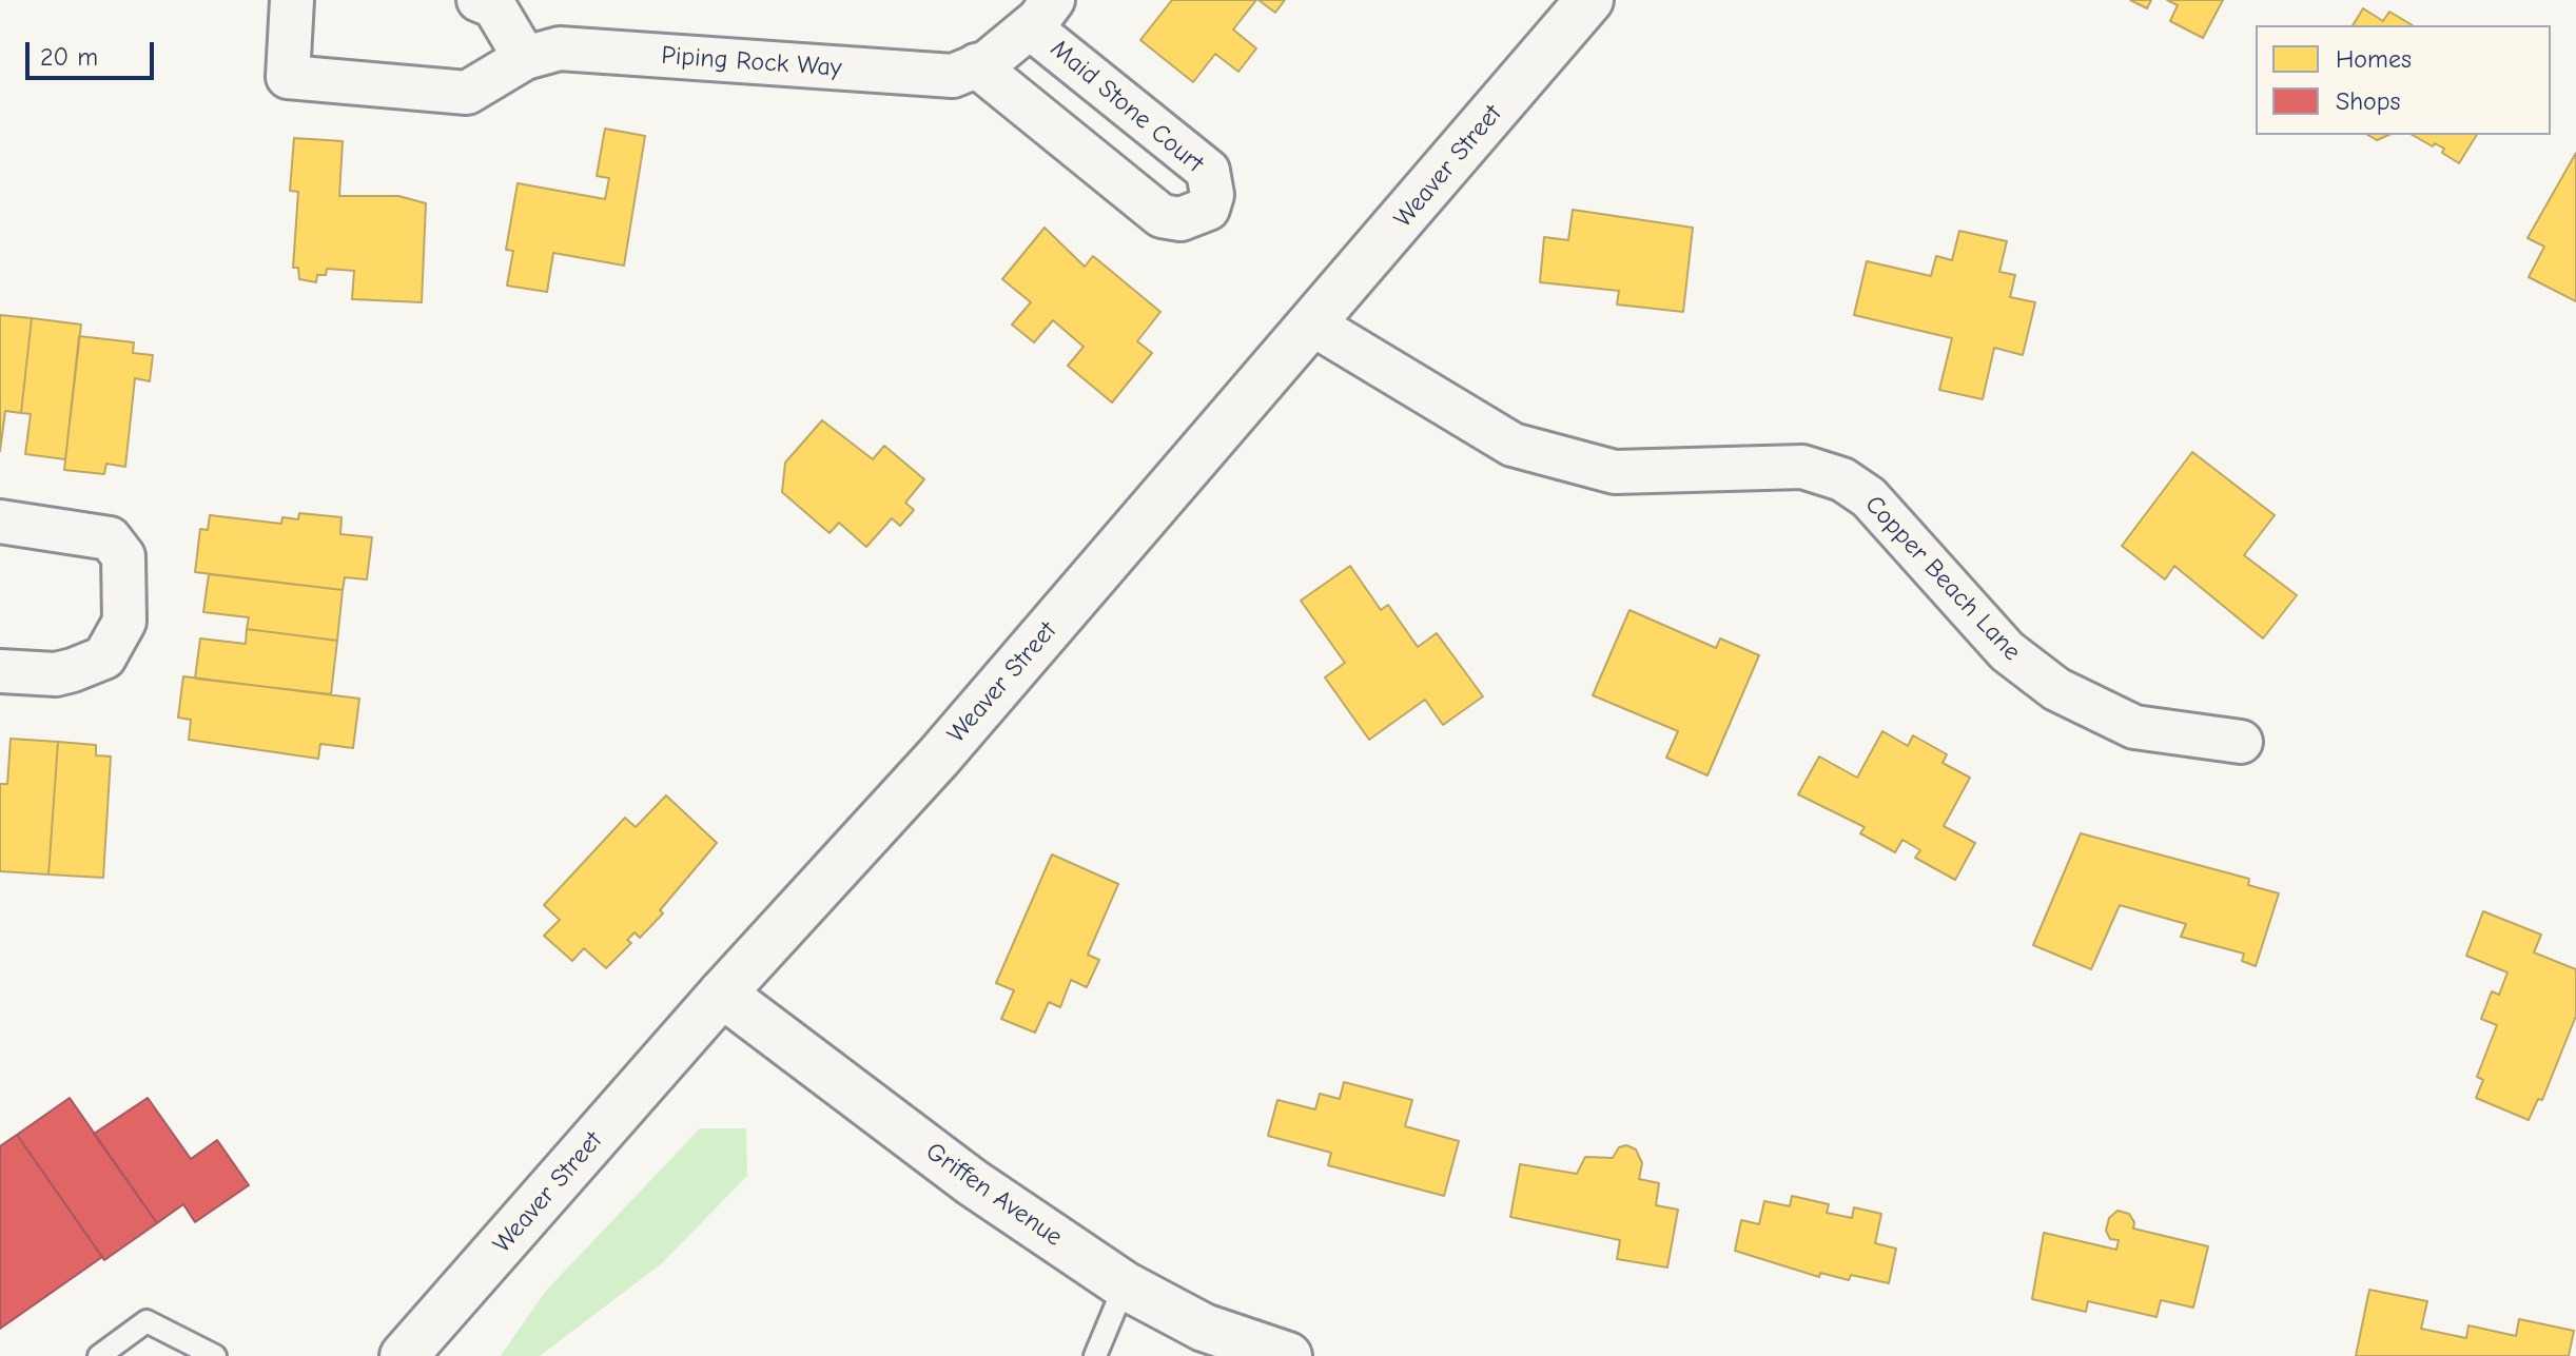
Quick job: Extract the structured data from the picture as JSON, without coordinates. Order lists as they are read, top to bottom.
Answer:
{
  "streets": {
    "main road": ["Weaver Street", "Griffen Avenue"],
    "street": ["Piping Rock Way", "Maid Stone Court", "Copper Beach Lane"]
  },
  "crossings": [
    ["Piping Rock Way", "Maid Stone Court"],
    ["Weaver Street", "Copper Beach Lane"],
    ["Weaver Street", "Griffen Avenue"]
  ],
  "legend": ["Homes", "Shops"],
  "scale_bar": "20 m"
}
